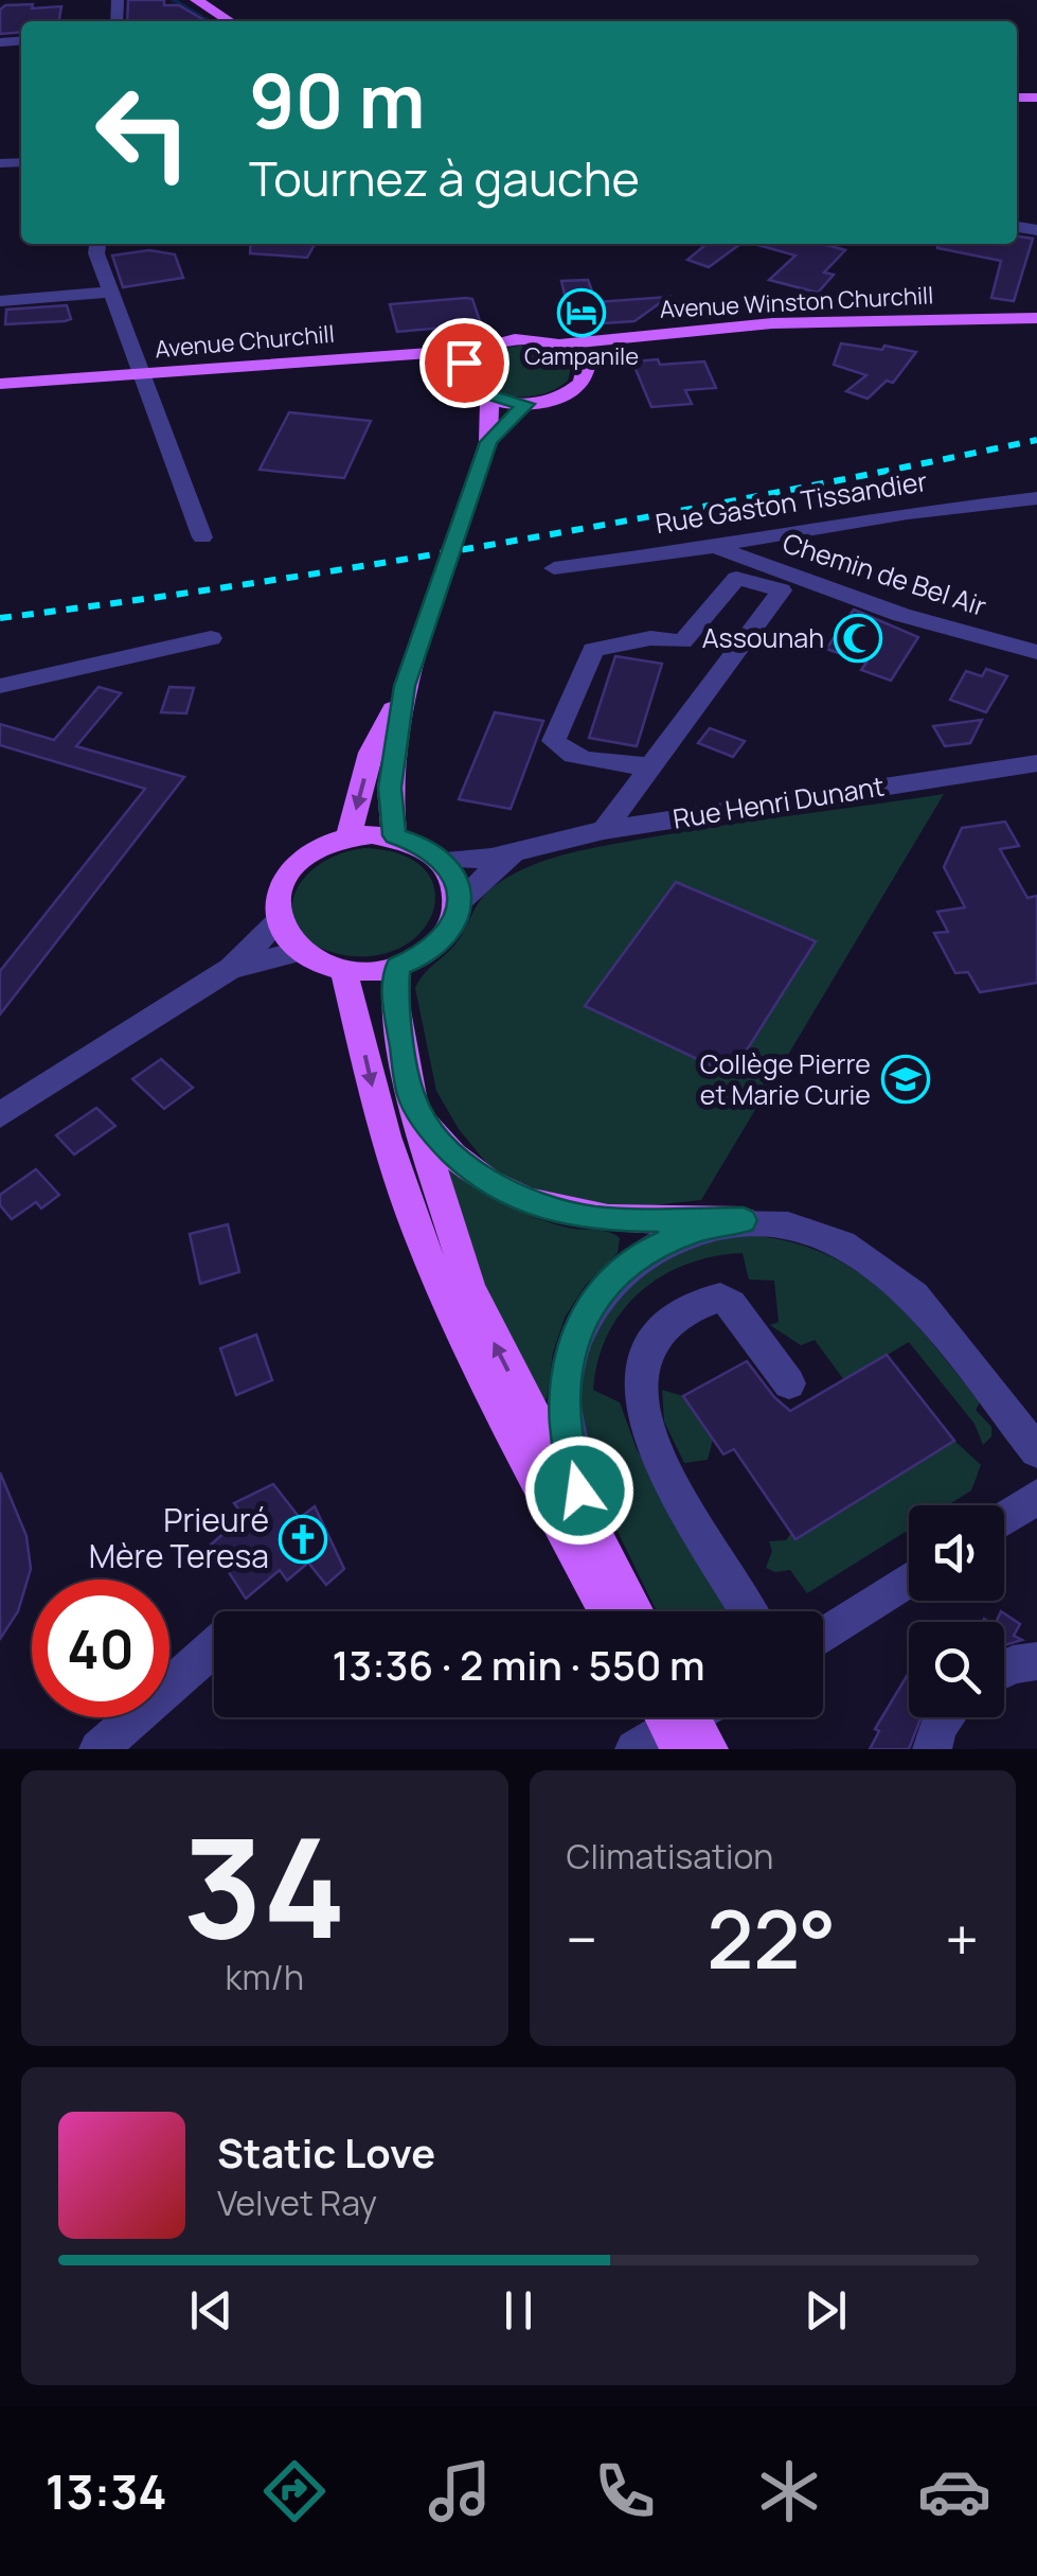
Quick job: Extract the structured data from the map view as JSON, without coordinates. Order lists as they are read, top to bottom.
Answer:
{
  "streets": {
    "main road": ["Avenue Winston Churchill", "Avenue Churchill"],
    "street": ["Rue Gaston Tissandier", "Chemin de Bel Air", "Rue Henri Dunant"]
  },
  "crossings": [
    ["Avenue Winston Churchill", "Avenue Churchill"],
    ["Rue Gaston Tissandier", "Chemin de Bel Air"]
  ],
  "places": {
    "hotel": ["Campanile"],
    "mosque": ["Assounah"],
    "school or university": ["Collège Pierre et Marie Curie"],
    "church": ["Prieuré Mère Teresa"]
  },
  "page": {
    "turn": ["90 m", "Tournez à gauche"],
    "limit": "40",
    "trip": "13:36 · 2 min · 550 m",
    "tile": [
      ["34", "km/h"],
      "Climatisation"
    ],
    "heat": ["−", "22°", "+"],
    "song": ["Static Love", "Velvet Ray"],
    "tabs": "13:34"
  }
}
